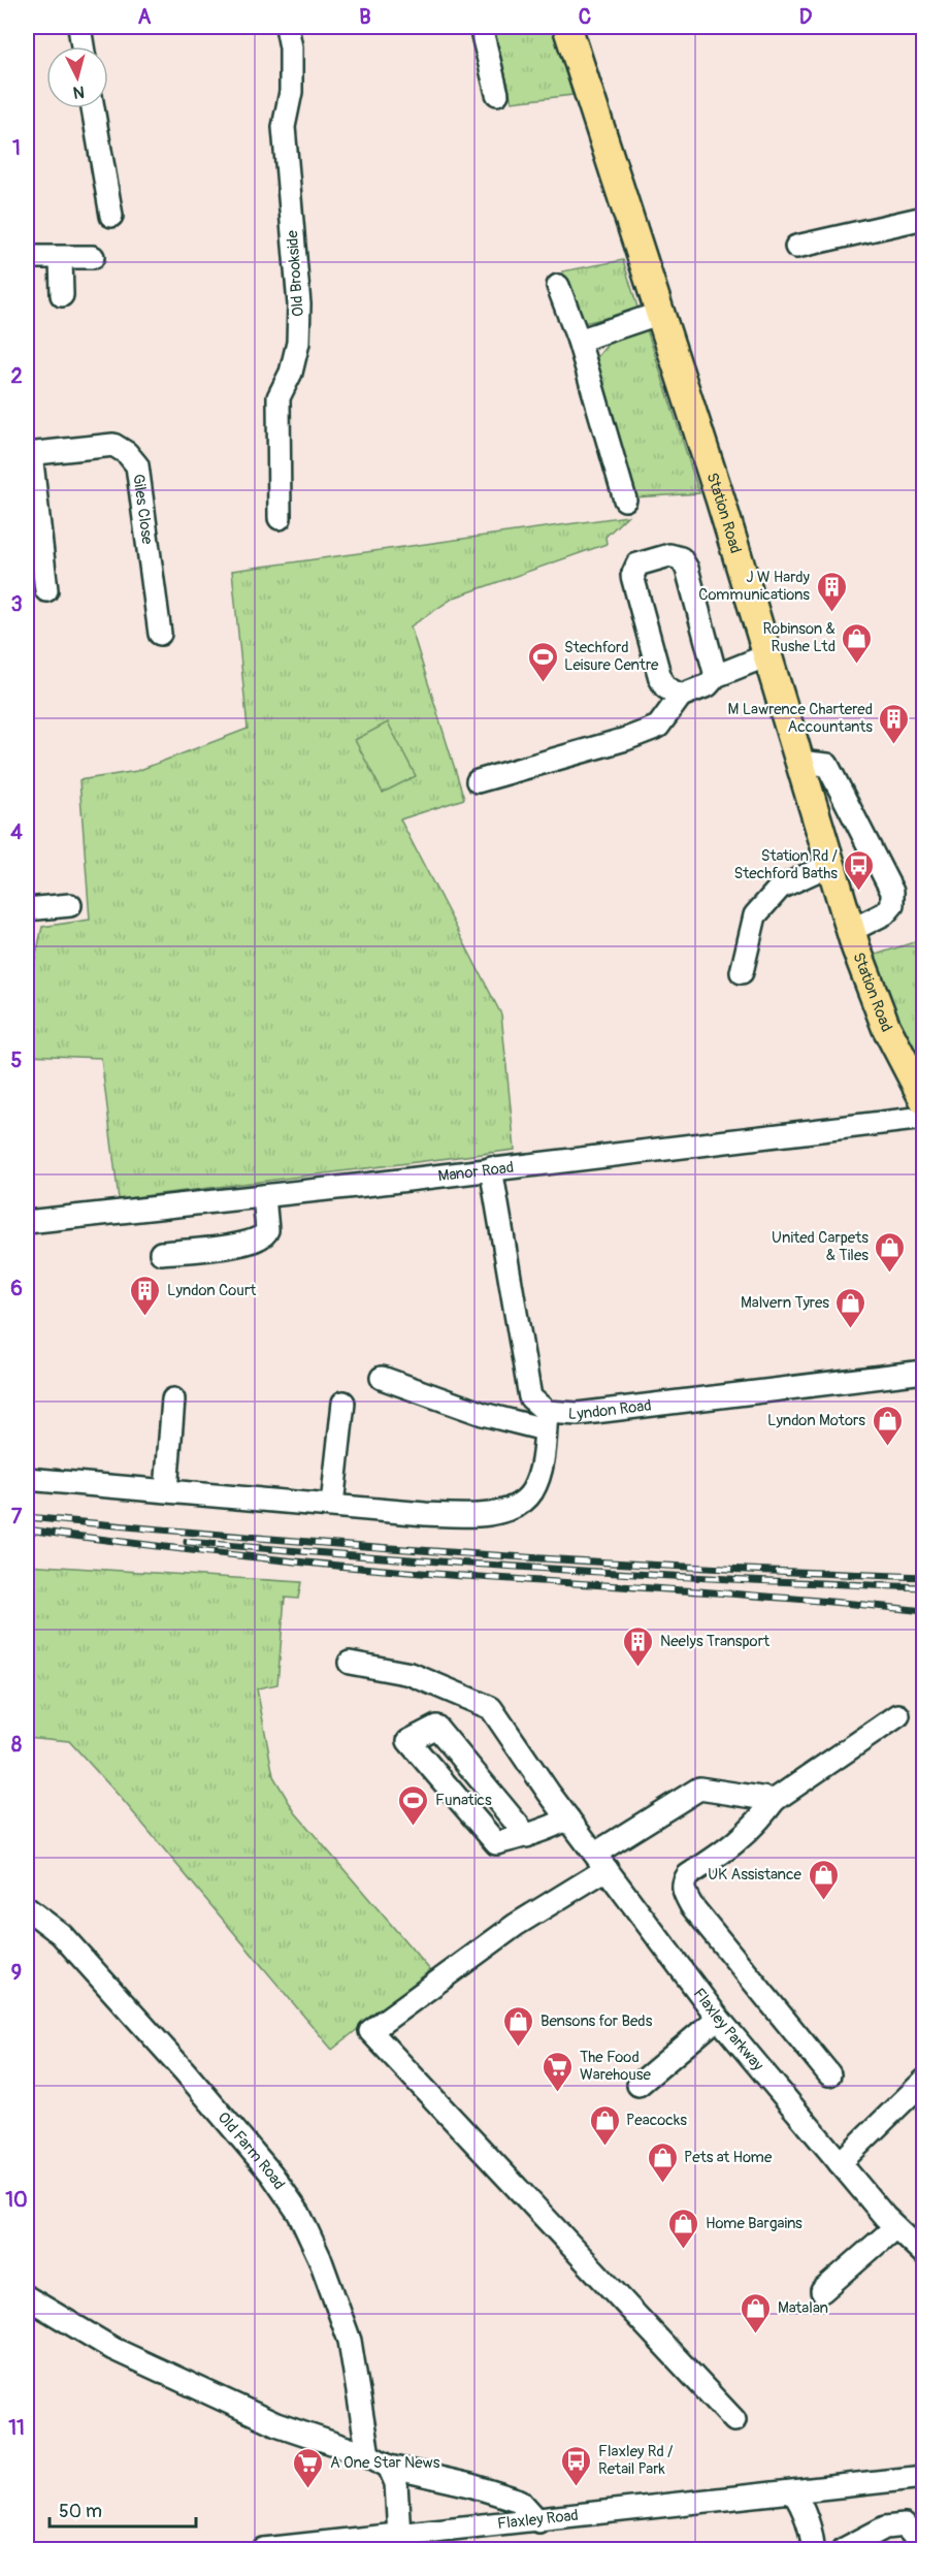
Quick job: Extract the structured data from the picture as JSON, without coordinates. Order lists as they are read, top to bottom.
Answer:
{
  "streets": {
    "main road": ["Station Road"],
    "street": [
      "Old Brookside",
      "Giles Close",
      "Manor Road",
      "Lyndon Road",
      "Flaxley Parkway",
      "Old Farm Road",
      "Flaxley Road"
    ]
  },
  "crossings": [
    ["Manor Road", "Lyndon Road"]
  ],
  "places": {
    "building": [
      "J W Hardy Communications",
      "M Lawrence Chartered Accountants",
      "Lyndon Court",
      "Neelys Transport"
    ],
    "shop": [
      "Robinson & Rushe Ltd",
      "United Carpets & Tiles",
      "Malvern Tyres",
      "Lyndon Motors",
      "UK Assistance",
      "Bensons for Beds",
      "Peacocks",
      "Pets at Home",
      "Home Bargains",
      "Matalan"
    ],
    "sports": ["Stechford Leisure Centre", "Funatics"],
    "bus stop": ["Station Rd / Stechford Baths", "Flaxley Rd / Retail Park"],
    "supermarket": ["The Food Warehouse", "A One Star News"]
  },
  "scale_bar": "50 m",
  "north": "bottom",
  "grid": {
    "columns": [
      "A",
      "B",
      "C",
      "D"
    ],
    "rows": [
      "1",
      "2",
      "3",
      "4",
      "5",
      "6",
      "7",
      "8",
      "9",
      "10",
      "11"
    ]
  }
}
